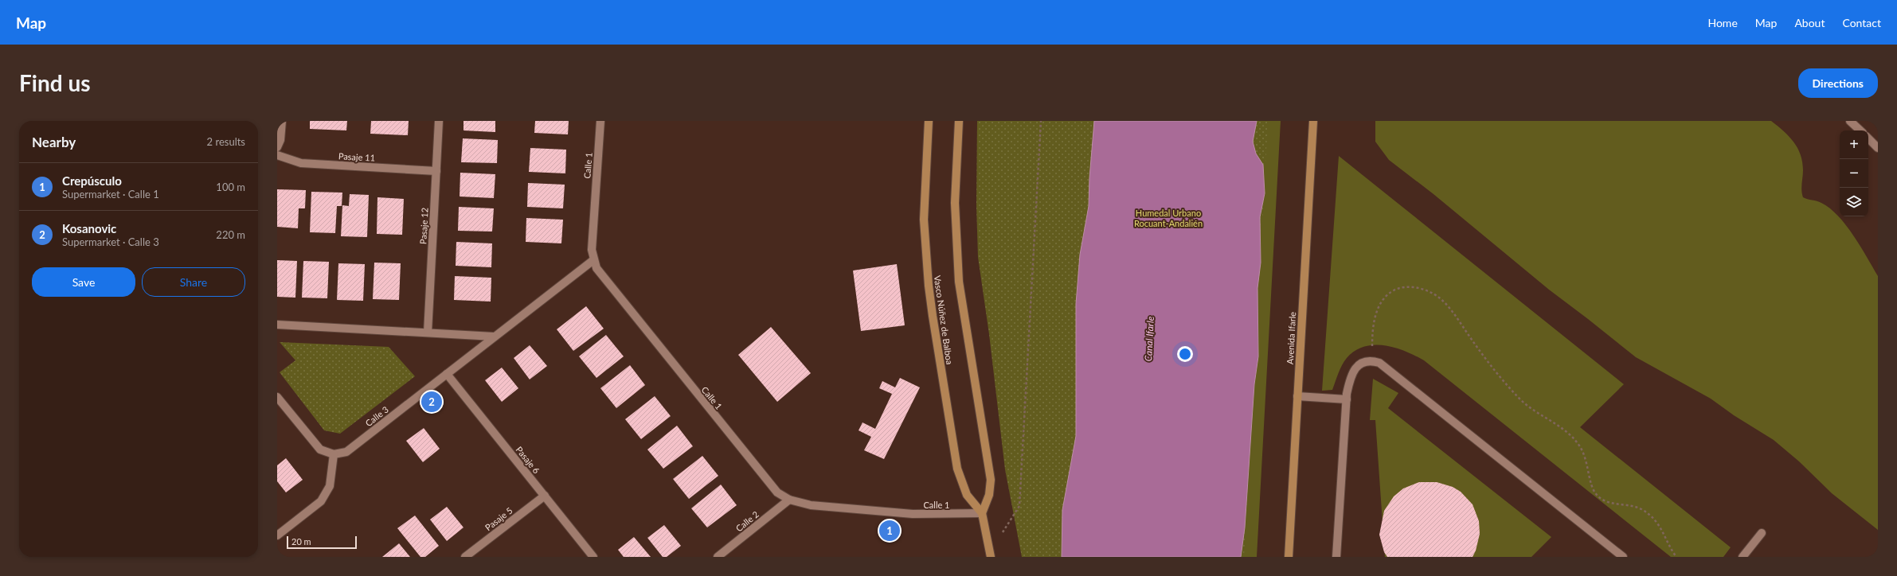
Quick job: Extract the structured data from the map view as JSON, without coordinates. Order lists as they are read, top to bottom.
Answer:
{
  "streets": {
    "street": [
      "Pasaje 11",
      "Calle 1",
      "Pasaje 12",
      "Vasco Núñez de Balboa",
      "Avenida Ifarle",
      "Calle 3",
      "Pasaje 6",
      "Pasaje 5",
      "Calle 2"
    ]
  },
  "crossings": [
    ["Pasaje 11", "Pasaje 12"],
    ["Calle 1", "Vasco Núñez de Balboa"],
    ["Calle 1", "Calle 3"],
    ["Calle 1", "Calle 2"],
    ["Calle 3", "Pasaje 6"],
    ["Pasaje 6", "Pasaje 5"]
  ],
  "water": ["Canal Ifarle"],
  "parks": ["Humedal Urbano Rocuant-Andalién"],
  "scale_bar": "20 m",
  "page": {
    "header": "Map",
    "nav": [
      "Home",
      "Map",
      "About",
      "Contact"
    ],
    "buttons": [
      "Directions",
      ["Save", "Share"]
    ],
    "title": "Find us",
    "heading": ["Nearby", "2 results"],
    "map_buttons": ["+", "−"],
    "list": [
      {
        "mark": "1",
        "name": "Crepúsculo",
        "note": "Supermarket · Calle 1",
        "value": "100 m"
      },
      {
        "mark": "2",
        "name": "Kosanovic",
        "note": "Supermarket · Calle 3",
        "value": "220 m"
      }
    ],
    "pins": ["2", "1"],
    "scale": "20 m"
  }
}
